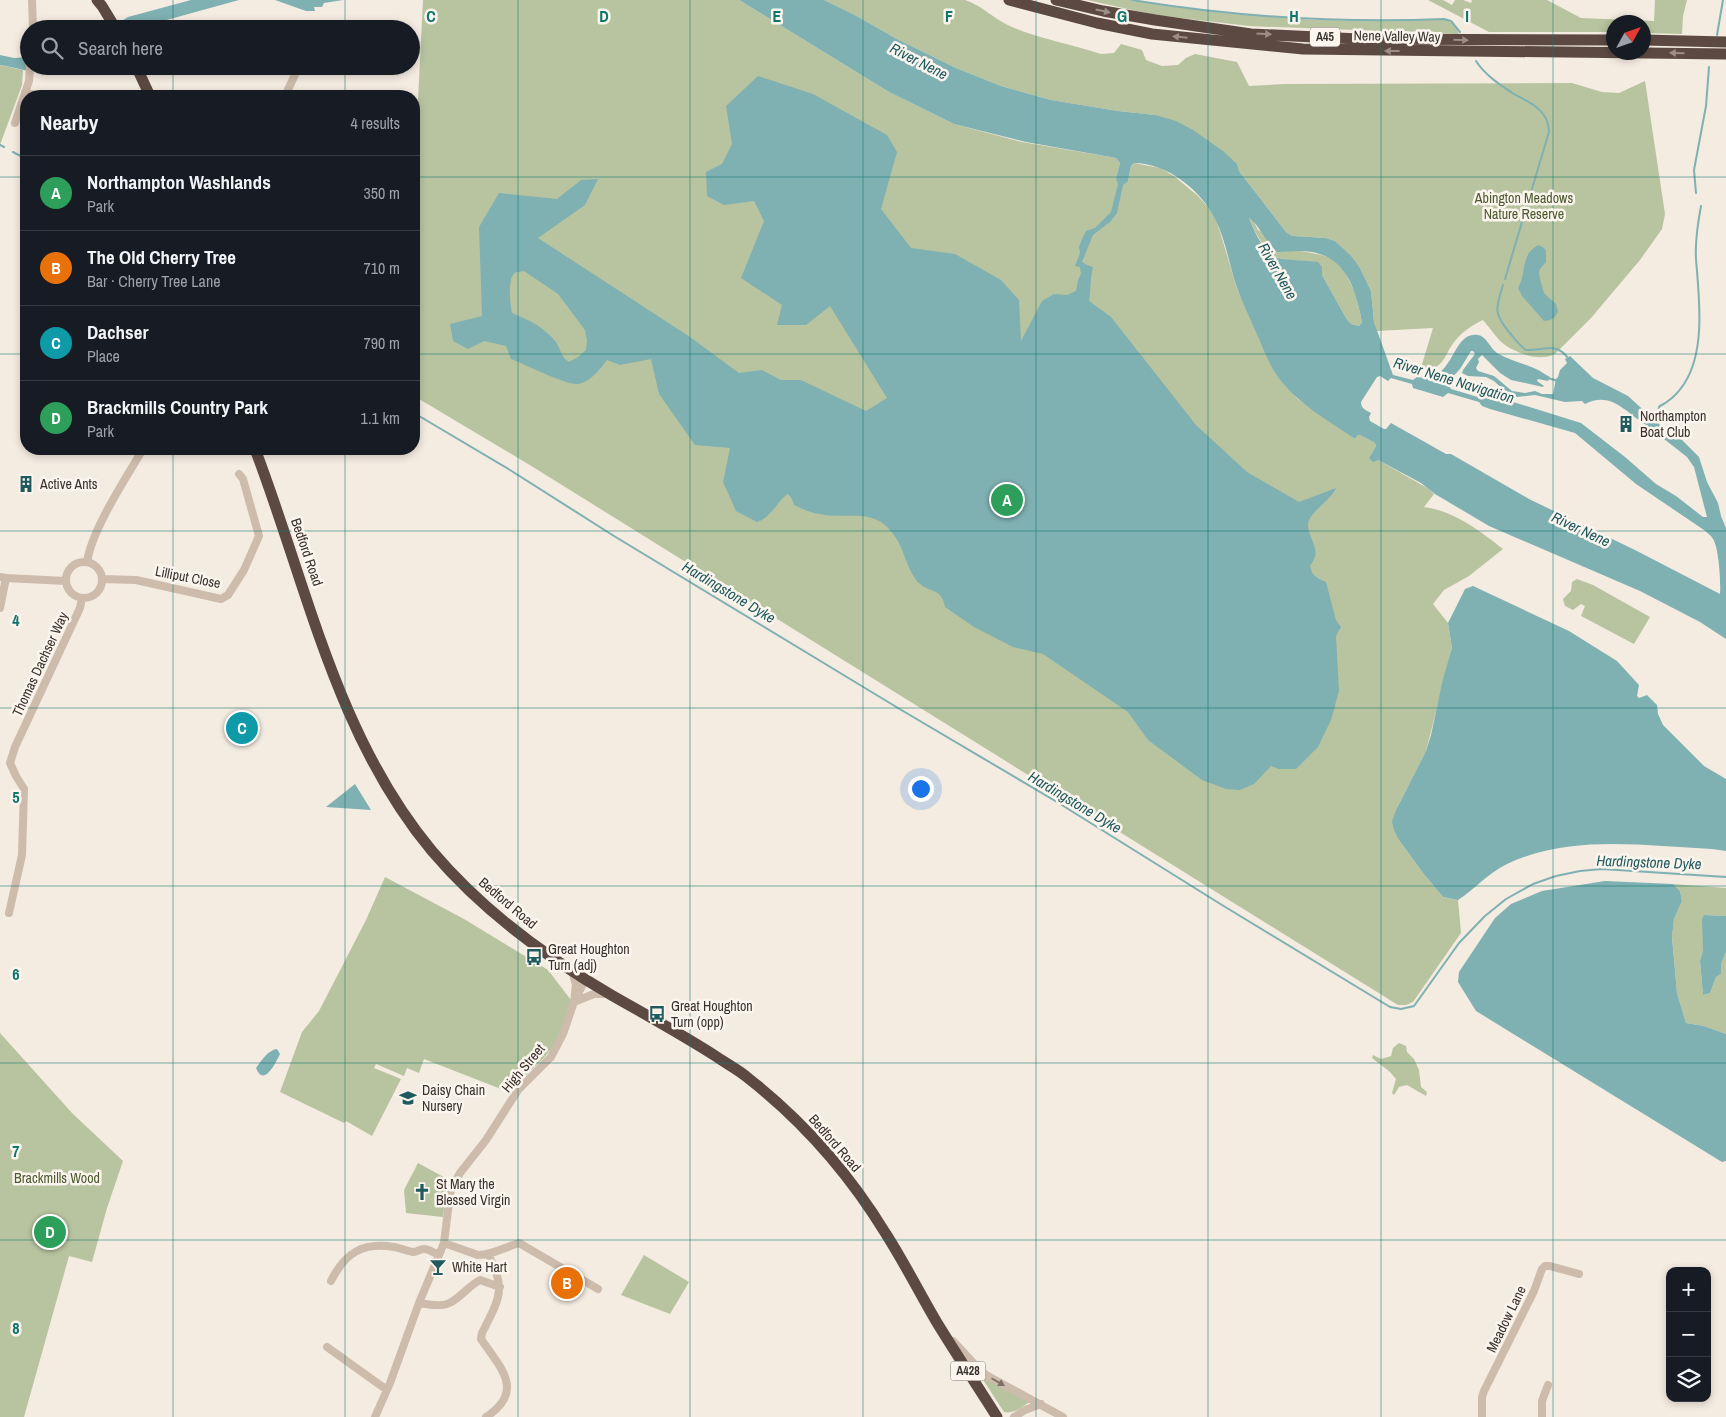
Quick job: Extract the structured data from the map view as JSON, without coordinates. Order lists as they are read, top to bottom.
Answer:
{
  "streets": {
    "highway": [
      "Nene Valley Way",
      "A45",
      "Bedford Road",
      "A428"
    ],
    "street": [
      "Lilliput Close",
      "Thomas Dachser Way",
      "High Street",
      "Meadow Lane"
    ]
  },
  "crossings": [
    ["Bedford Road", "High Street"],
    ["Bedford Road", "A428"],
    ["Lilliput Close", "Thomas Dachser Way"]
  ],
  "water": ["River Nene", "River Nene Navigation", "Hardingstone Dyke"],
  "parks": ["Abington Meadows Nature Reserve", "Brackmills Wood"],
  "places": {
    "building": ["Northampton Boat Club", "Active Ants"],
    "bus stop": ["Great Houghton Turn (adj)", "Great Houghton Turn (opp)"],
    "school or university": ["Daisy Chain Nursery"],
    "church": ["St Mary the Blessed Virgin"],
    "bar": ["White Hart"]
  },
  "north": "top right",
  "page": {
    "search": "Search here",
    "heading": ["Nearby", "4 results"],
    "list": [
      {
        "mark": "A",
        "name": "Northampton Washlands",
        "note": "Park",
        "value": "350 m"
      },
      {
        "mark": "B",
        "name": "The Old Cherry Tree",
        "note": "Bar · Cherry Tree Lane",
        "value": "710 m"
      },
      {
        "mark": "C",
        "name": "Dachser",
        "note": "Place",
        "value": "790 m"
      },
      {
        "mark": "D",
        "name": "Brackmills Country Park",
        "note": "Park",
        "value": "1.1 km"
      }
    ],
    "pins": [
      "A",
      "C",
      "D",
      "B"
    ],
    "map_buttons": ["+", "−"]
  },
  "grid": {
    "columns": [
      "C",
      "D",
      "E",
      "F",
      "G",
      "H",
      "I"
    ],
    "rows": [
      "4",
      "5",
      "6",
      "7",
      "8"
    ]
  }
}
